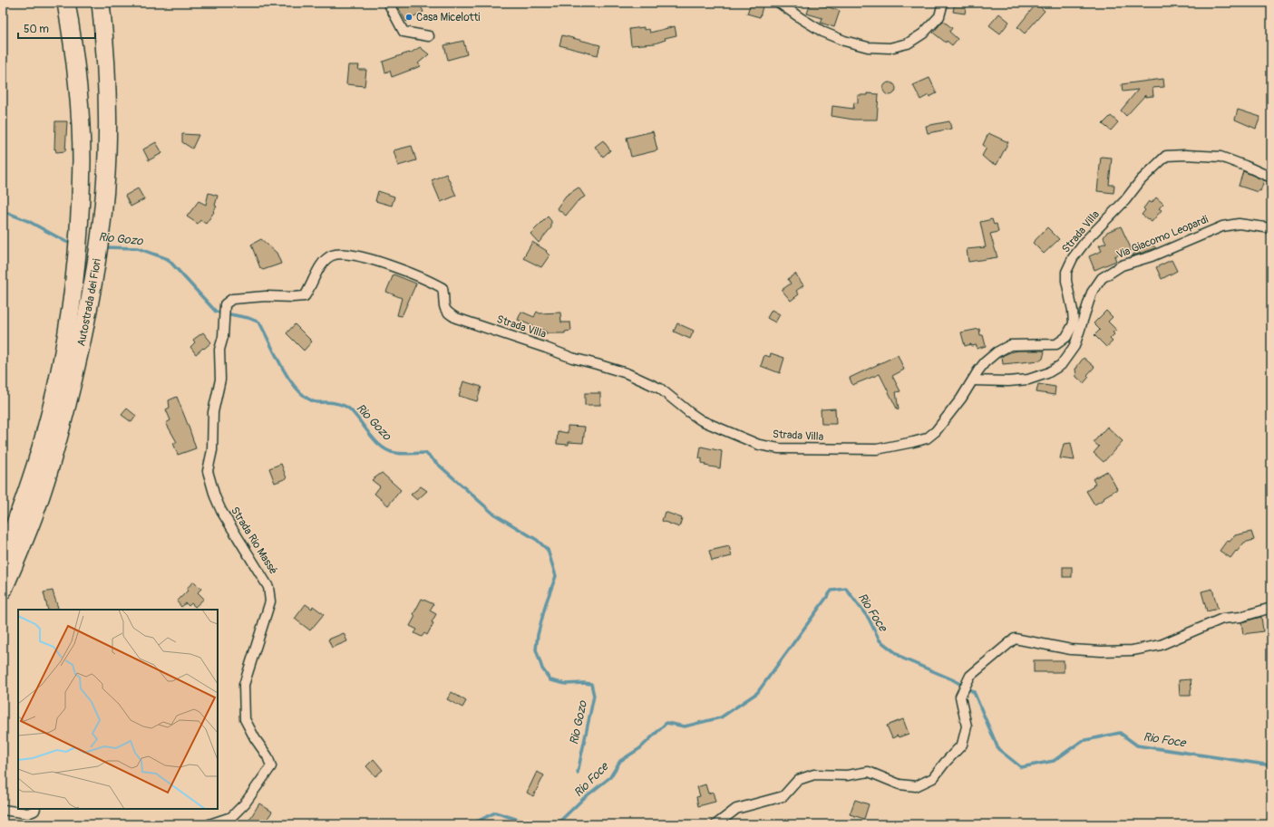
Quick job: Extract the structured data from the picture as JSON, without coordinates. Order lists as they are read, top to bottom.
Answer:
{
  "streets": {
    "highway": ["Autostrada dei Fiori"],
    "street": ["Strada Villa", "Via Giacomo Leopardi", "Strada Rio Massé"]
  },
  "crossings": [
    ["Strada Villa", "Via Giacomo Leopardi"],
    ["Strada Villa", "Strada Rio Massé"]
  ],
  "water": ["Rio Gozo", "Rio Foce"],
  "places": ["Casa Micelotti"],
  "scale_bar": "50 m"
}
